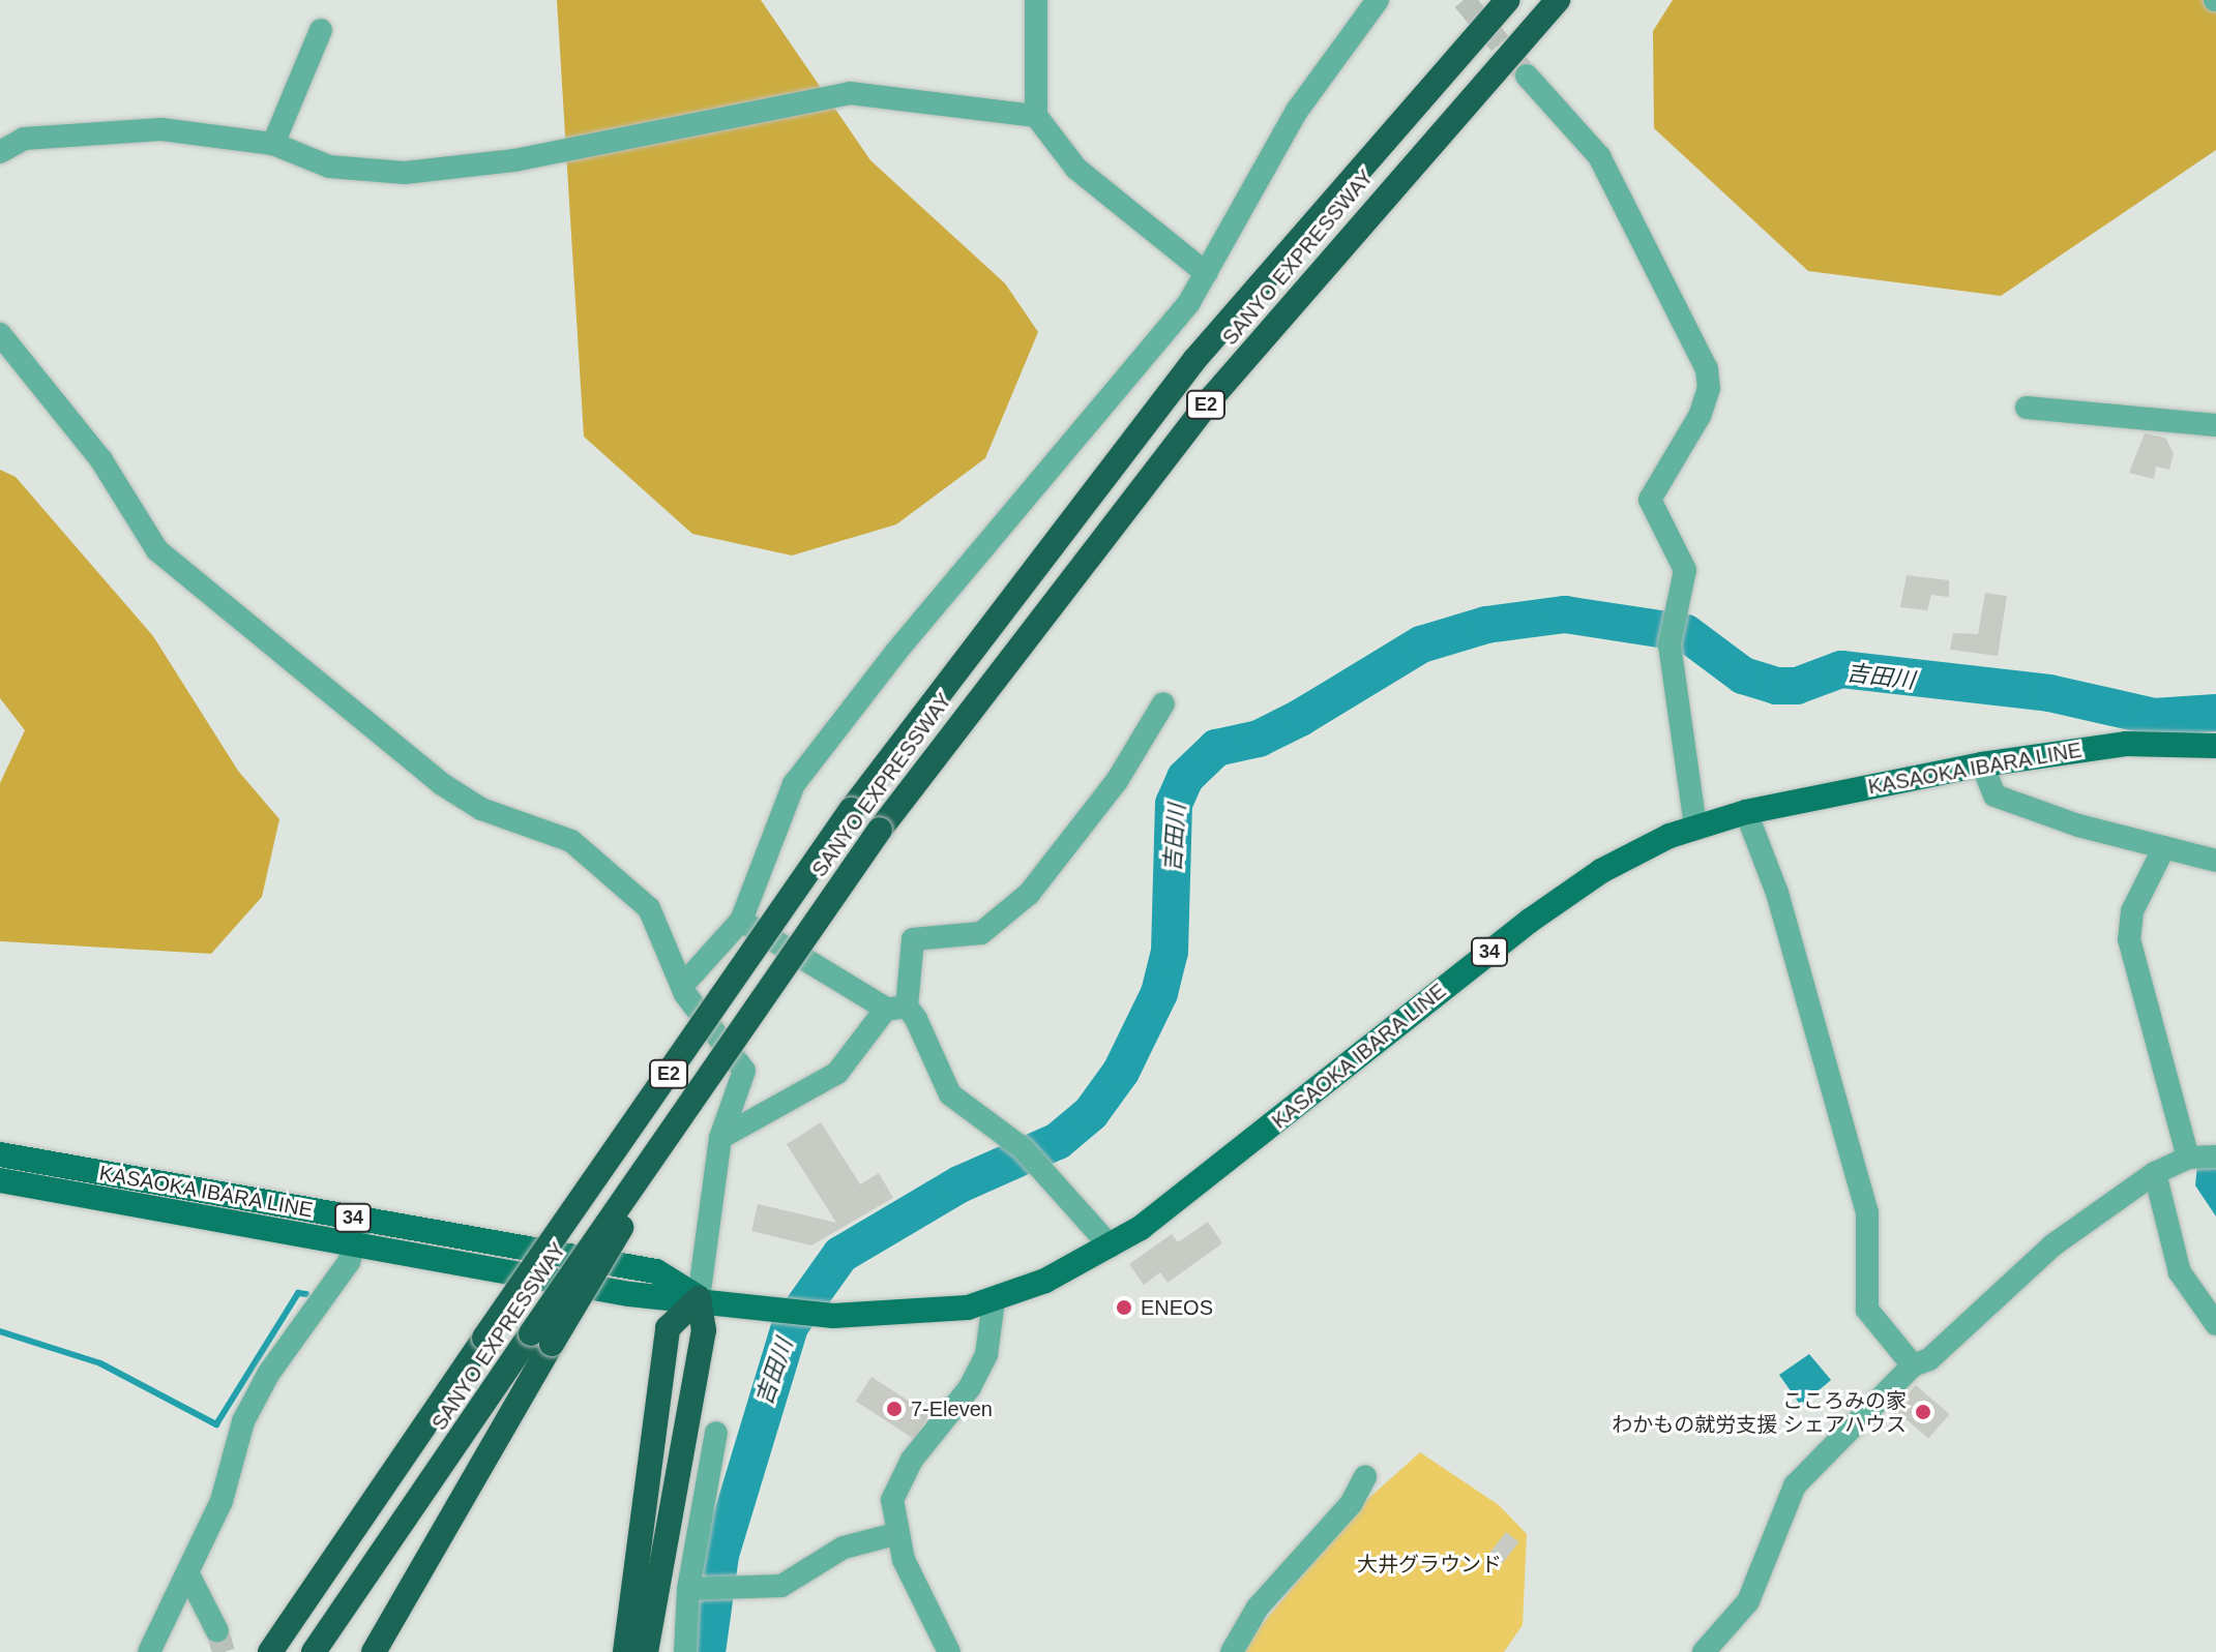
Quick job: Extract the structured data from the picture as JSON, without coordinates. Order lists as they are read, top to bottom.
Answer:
{
  "streets": {
    "highway": ["SANYO EXPRESSWAY", "E2"],
    "main road": ["KASAOKA IBARA LINE", "34"]
  },
  "water": ["吉田川"],
  "parks": ["大井グラウンド"],
  "places": ["ENEOS", "7-Eleven", "こころみの家 わかもの就労支援 シェアハウス"]
}
